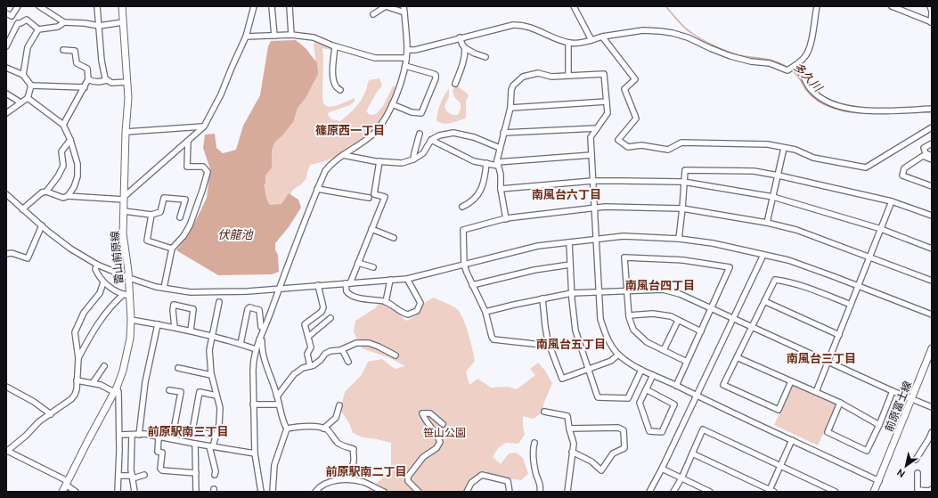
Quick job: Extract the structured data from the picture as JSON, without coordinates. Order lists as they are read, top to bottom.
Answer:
{
  "streets": {
    "main road": ["雷山前原線", "前原富士線"]
  },
  "districts": [
    "篠原西一丁目",
    "南風台六丁目",
    "南風台四丁目",
    "南風台五丁目",
    "南風台三丁目",
    "前原駅南三丁目",
    "前原駅南二丁目"
  ],
  "water": ["多久川", "伏龍池"],
  "parks": ["笹山公園"],
  "north": "bottom left"
}
